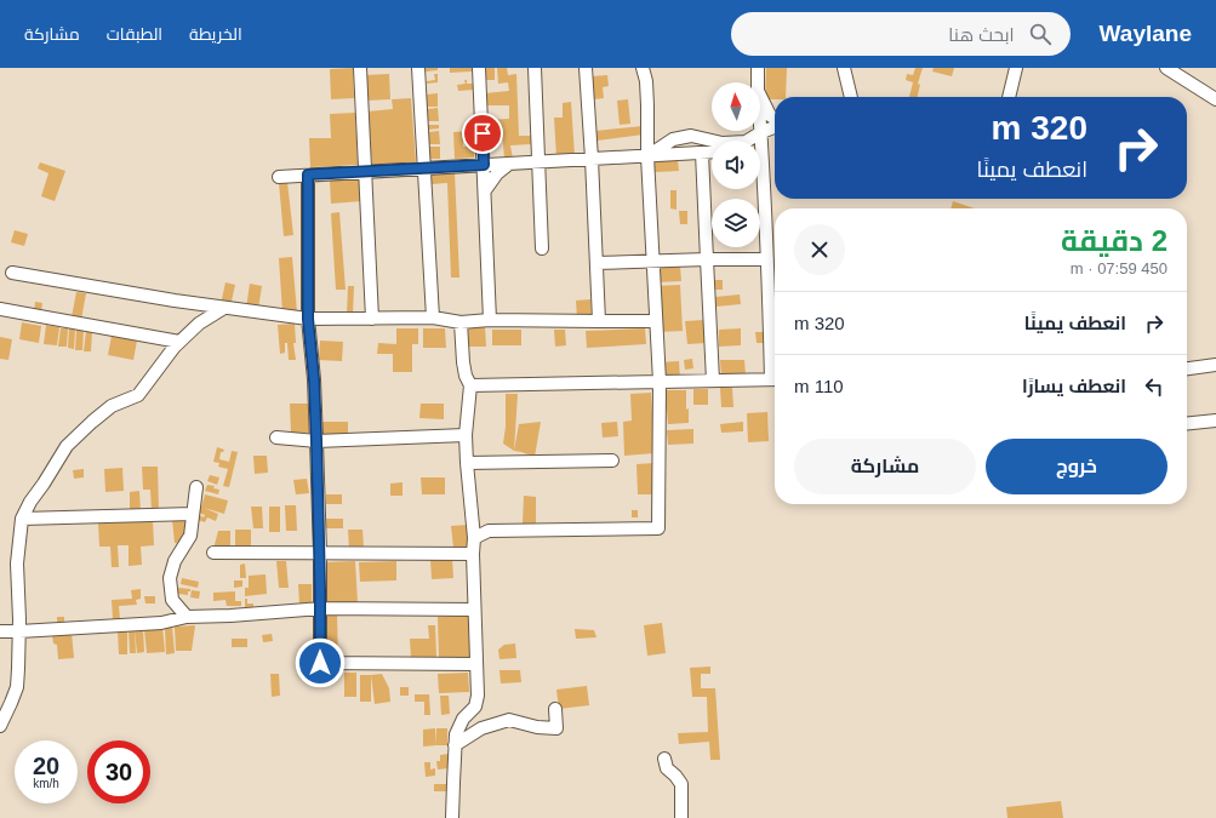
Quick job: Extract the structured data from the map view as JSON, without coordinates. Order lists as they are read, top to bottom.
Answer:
{
  "north": "top",
  "page": {
    "header": "Waylane",
    "search": "ابحث هنا",
    "nav": ["الخريطة", "الطبقات", "مشاركة"],
    "turn": ["320 m", "انعطف يمينًا"],
    "heading": ["2 دقيقة", "450 m · 07:59"],
    "list": [
      {
        "name": "انعطف يمينًا",
        "value": "320 m"
      },
      {
        "name": "انعطف يسارًا",
        "value": "110 m"
      }
    ],
    "buttons": ["خروج", "مشاركة"],
    "speed": "20 km/h",
    "limit": "30"
  }
}
